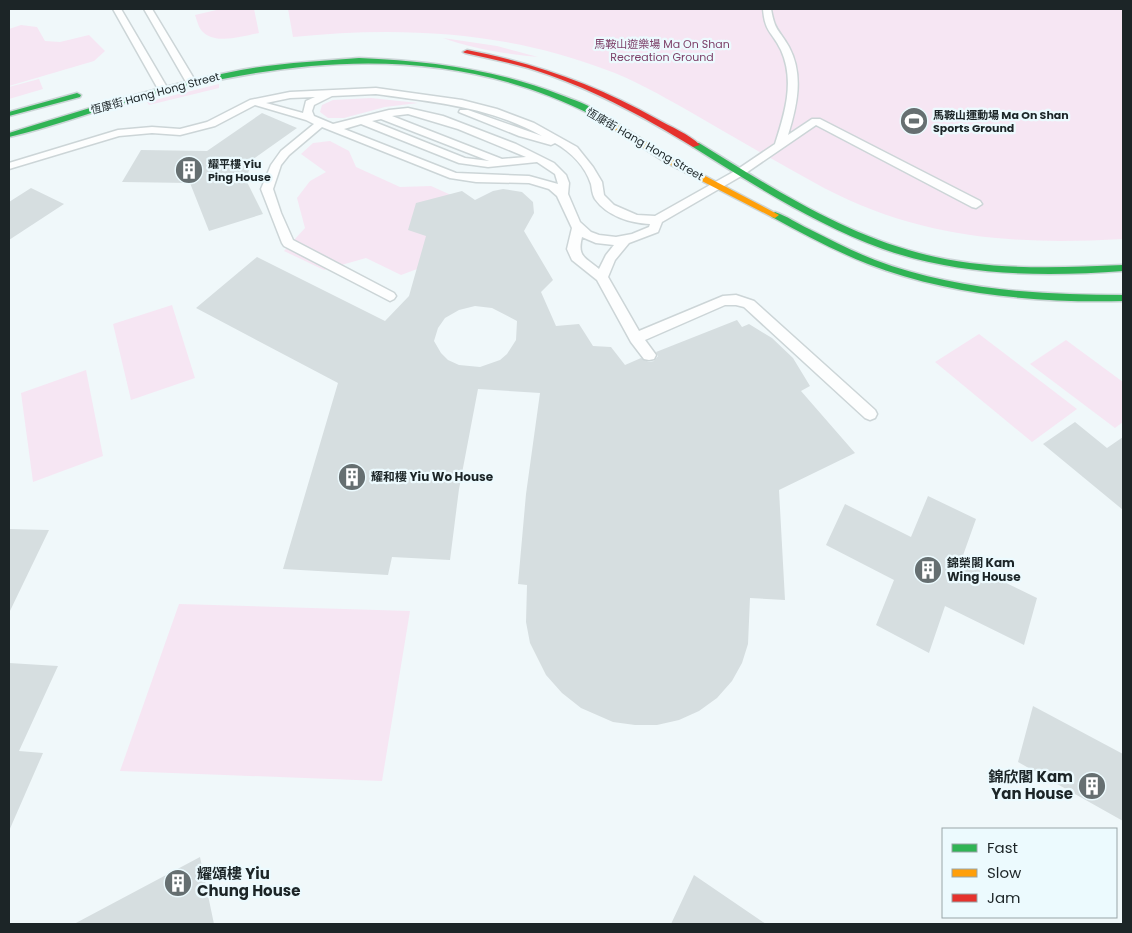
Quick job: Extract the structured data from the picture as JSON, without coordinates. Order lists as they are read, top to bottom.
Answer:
{
  "streets": {
    "street": ["恆康街 Hang Hong Street"]
  },
  "parks": ["馬鞍山遊樂場 Ma On Shan Recreation Ground"],
  "places": {
    "sports": ["馬鞍山運動場 Ma On Shan Sports Ground"],
    "building": [
      "耀平樓 Yiu Ping House",
      "耀和樓 Yiu Wo House",
      "錦榮閣 Kam Wing House",
      "錦欣閣 Kam Yan House",
      "耀頌樓 Yiu Chung House"
    ]
  },
  "legend": ["Fast", "Slow", "Jam"]
}
